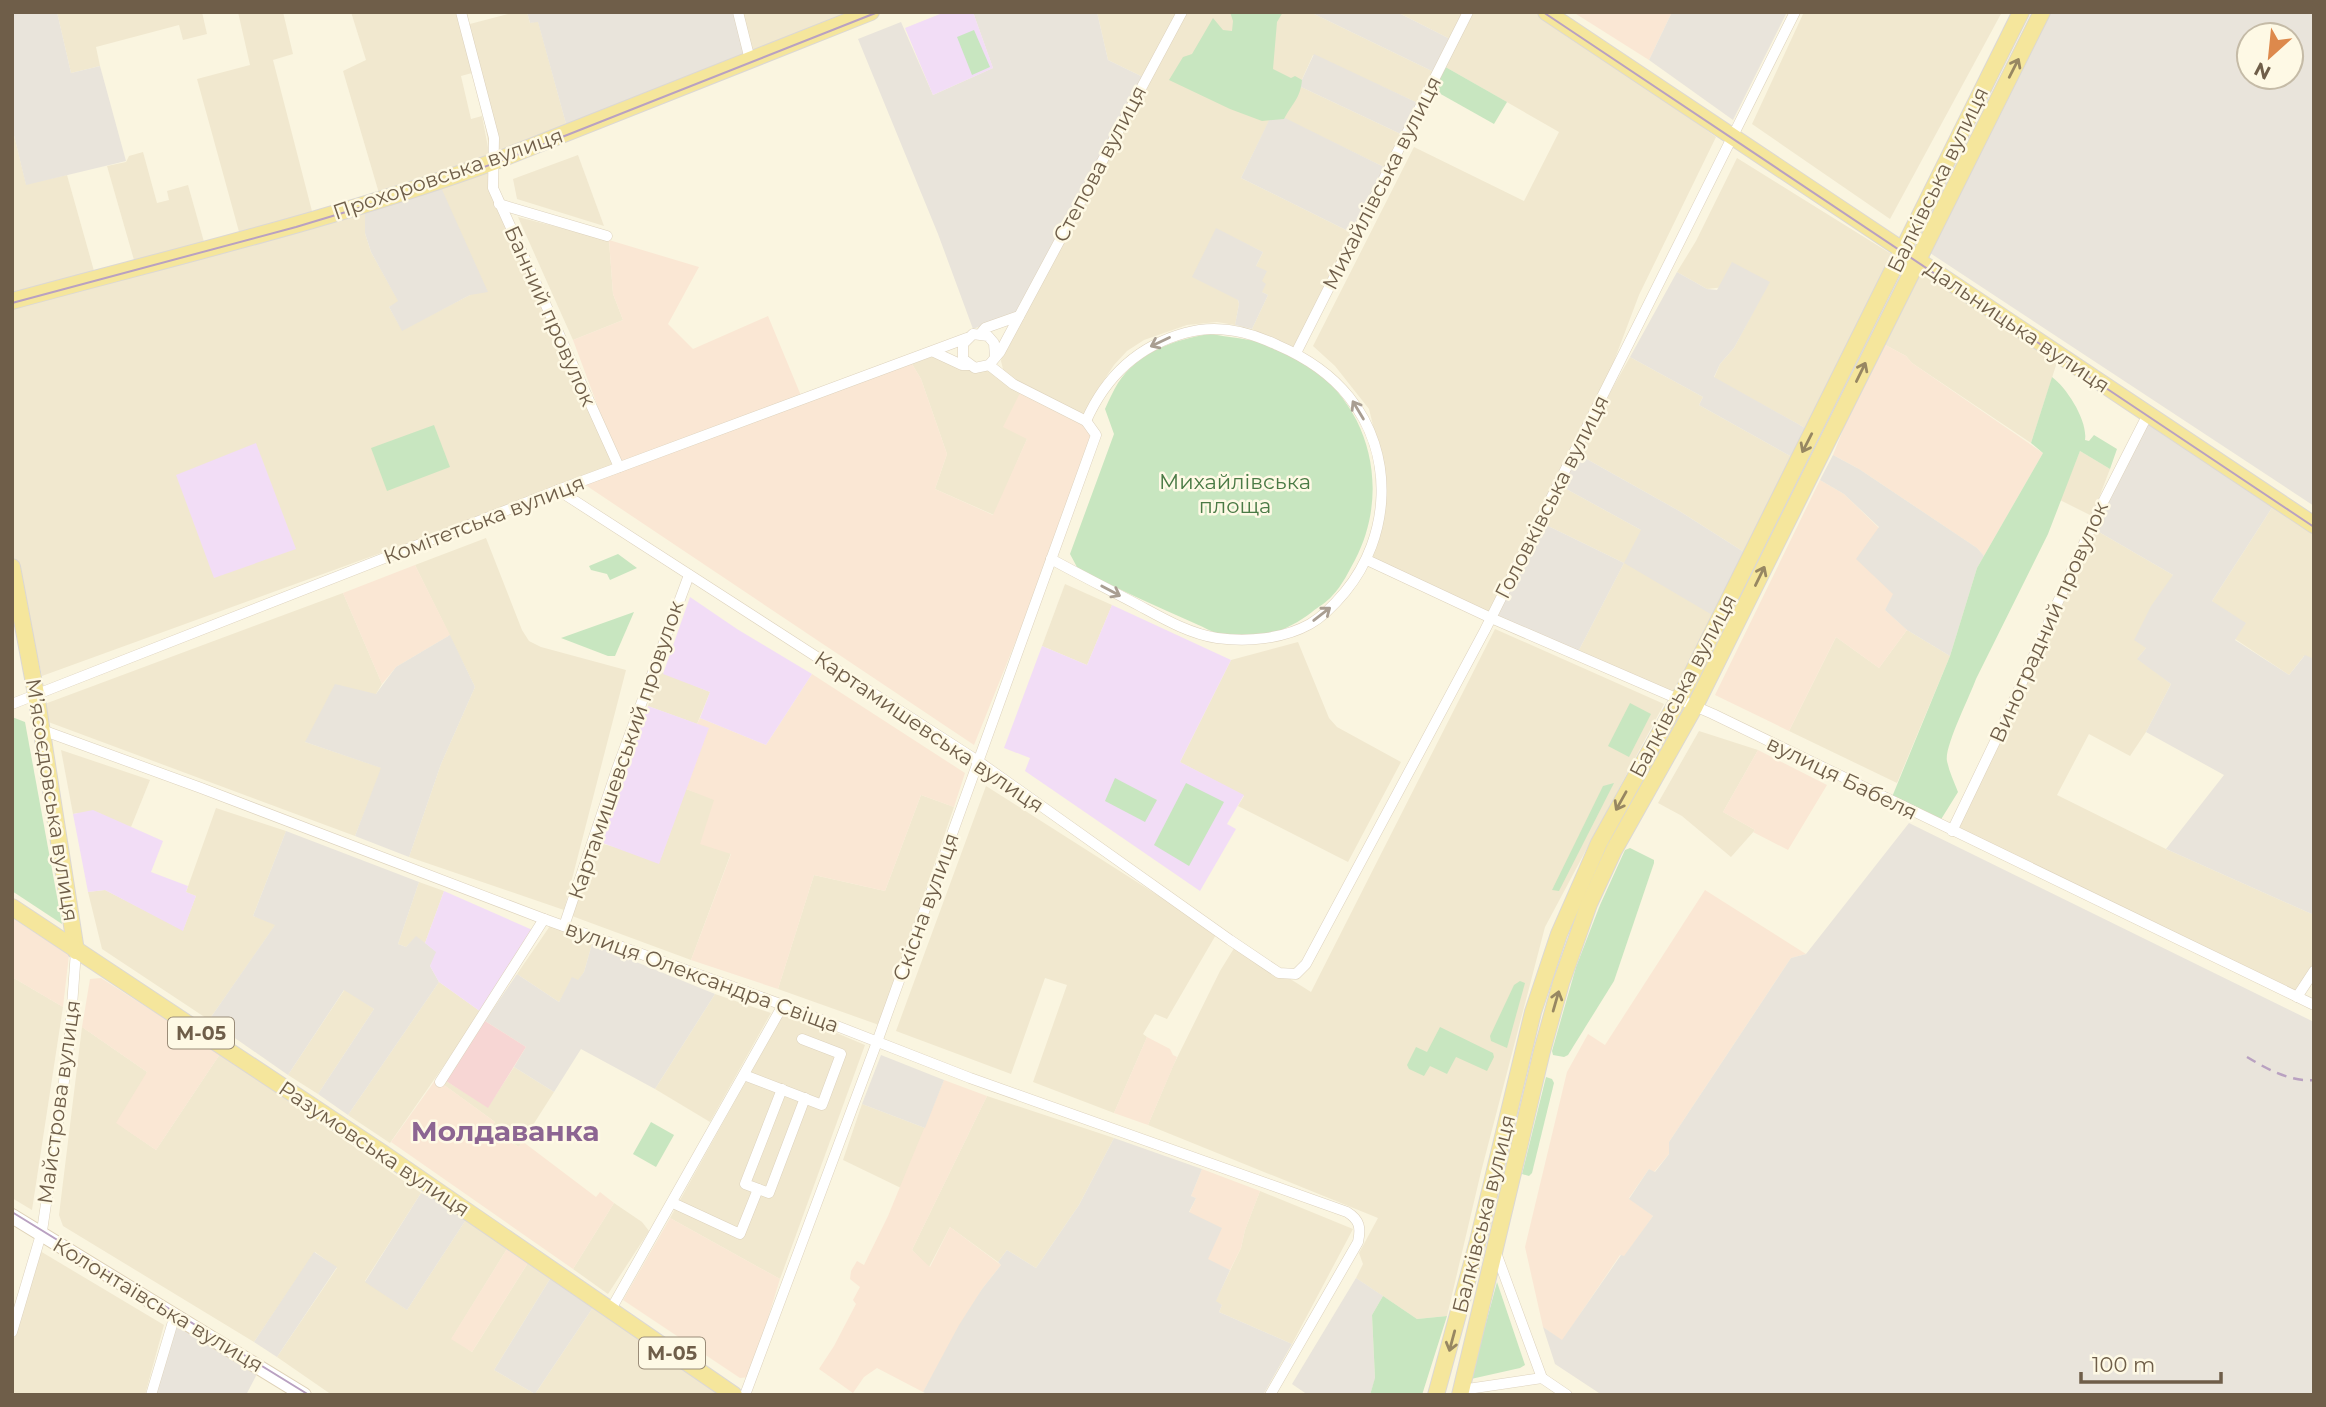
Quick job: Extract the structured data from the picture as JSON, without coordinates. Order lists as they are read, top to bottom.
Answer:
{
  "streets": {
    "main road": [
      "Прохоровська вулиця",
      "Балківська вулиця",
      "Дальницька вулиця",
      "Мʼясоєдовська вулиця",
      "М-05",
      "Разумовська вулиця",
      "Колонтаївська вулиця"
    ],
    "street": [
      "Степова вулиця",
      "Михайлівська вулиця",
      "Банний провулок",
      "Головківська вулиця",
      "Комітетська вулиця",
      "Виноградний провулок",
      "Картамишевська вулиця",
      "Картамишевський провулок",
      "вулиця Бабеля",
      "Cкісна вулиця",
      "вулиця Олександра Свіща",
      "Майстрова вулиця"
    ]
  },
  "crossings": [
    ["Степова вулиця", "Комітетська вулиця"],
    ["Прохоровська вулиця", "Банний провулок"],
    ["Балківська вулиця", "Дальницька вулиця"],
    ["Балківська вулиця", "вулиця Бабеля"],
    ["Банний провулок", "Комітетська вулиця"],
    ["Дальницька вулиця", "Головківська вулиця"],
    ["Дальницька вулиця", "Виноградний провулок"],
    ["Головківська вулиця", "Картамишевська вулиця"],
    ["Головківська вулиця", "вулиця Бабеля"],
    ["Комітетська вулиця", "Картамишевська вулиця"],
    ["Комітетська вулиця", "Мʼясоєдовська вулиця"],
    ["Виноградний провулок", "вулиця Бабеля"],
    ["Картамишевська вулиця", "Картамишевський провулок"],
    ["Картамишевська вулиця", "Cкісна вулиця"],
    ["Картамишевський провулок", "вулиця Олександра Свіща"],
    ["Мʼясоєдовська вулиця", "вулиця Олександра Свіща"],
    ["Мʼясоєдовська вулиця", "Майстрова вулиця"],
    ["Мʼясоєдовська вулиця", "Разумовська вулиця"],
    ["Cкісна вулиця", "вулиця Олександра Свіща"],
    ["Майстрова вулиця", "Разумовська вулиця"],
    ["Майстрова вулиця", "Колонтаївська вулиця"]
  ],
  "districts": ["Молдаванка"],
  "parks": ["Михайлівська площа"],
  "scale_bar": "100 m",
  "north": "bottom left"
}
